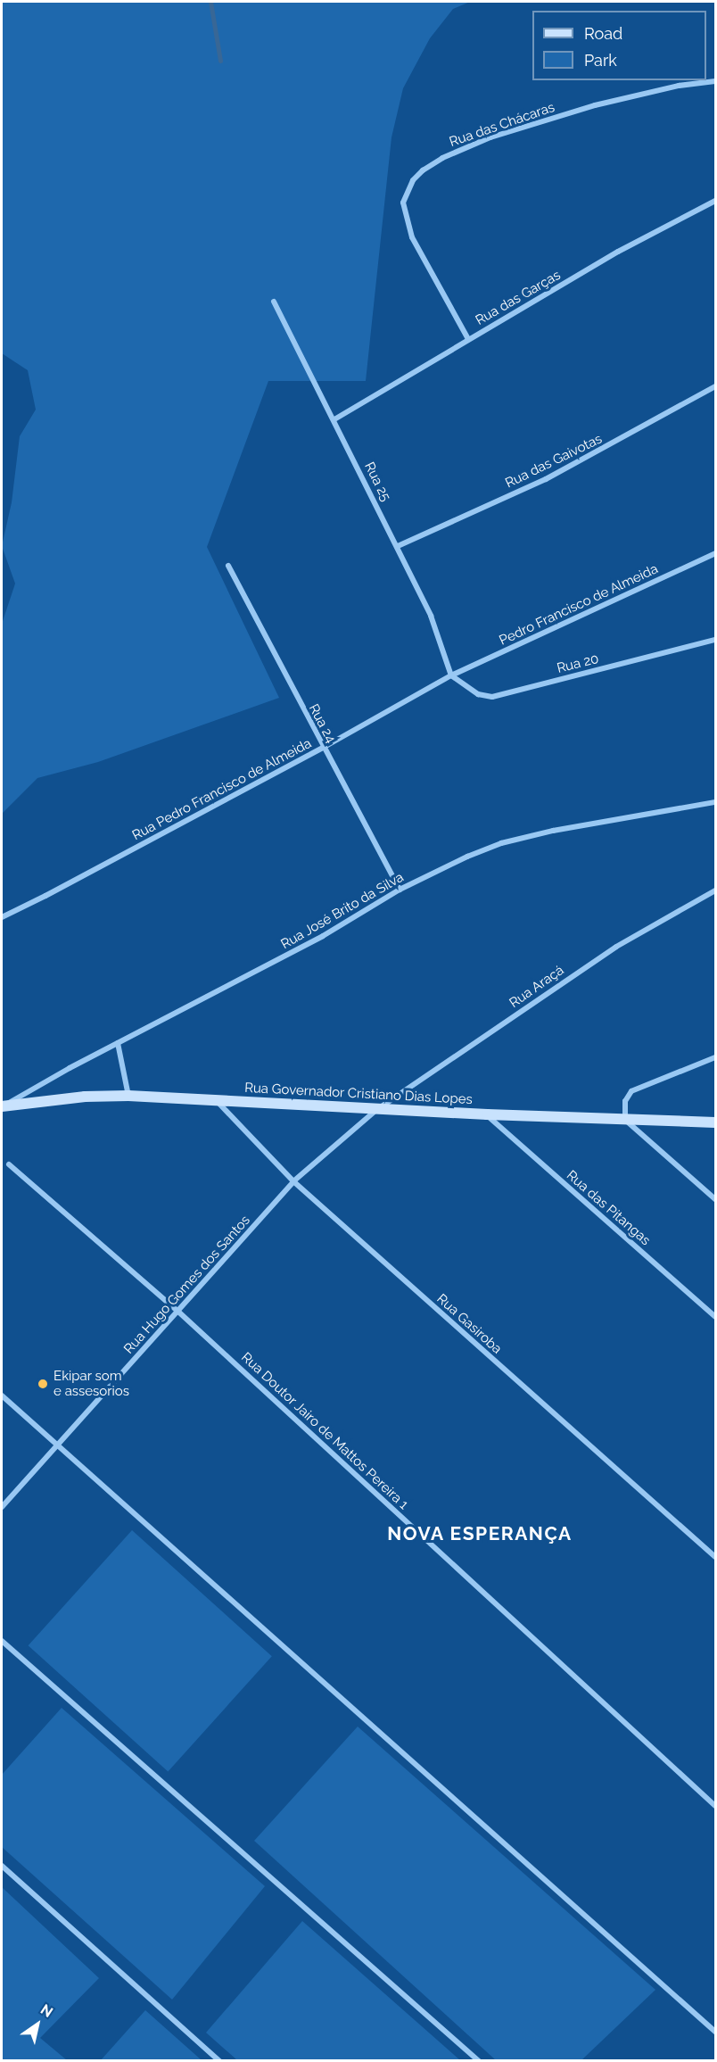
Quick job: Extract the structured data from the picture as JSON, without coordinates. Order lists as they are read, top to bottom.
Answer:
{
  "streets": {
    "street": [
      "Rua das Chácaras",
      "Rua das Garças",
      "Rua das Gaivotas",
      "Rua 25",
      "Pedro Francisco de Almeida",
      "Rua 20",
      "Rua 24",
      "Rua Pedro Francisco de Almeida",
      "Rua José Brito da Silva",
      "Rua Araçá",
      "Rua Governador Cristiano Dias Lopes",
      "Rua das Pitangas",
      "Rua Hugo Gomes dos Santos",
      "Rua Gasiroba",
      "Rua Doutor Jairo de Mattos Pereira 1"
    ]
  },
  "crossings": [
    ["Rua das Chácaras", "Rua das Garças"],
    ["Rua das Garças", "Rua 25"],
    ["Rua das Gaivotas", "Rua 25"],
    ["Rua 25", "Pedro Francisco de Almeida"],
    ["Rua 25", "Rua 20"],
    ["Rua 25", "Rua Pedro Francisco de Almeida"],
    ["Pedro Francisco de Almeida", "Rua 20"],
    ["Pedro Francisco de Almeida", "Rua Pedro Francisco de Almeida"],
    ["Rua 20", "Rua Pedro Francisco de Almeida"],
    ["Rua 24", "Rua Pedro Francisco de Almeida"],
    ["Rua 24", "Rua José Brito da Silva"],
    ["Rua José Brito da Silva", "Rua Governador Cristiano Dias Lopes"],
    ["Rua Araçá", "Rua Governador Cristiano Dias Lopes"],
    ["Rua Araçá", "Rua Hugo Gomes dos Santos"],
    ["Rua Governador Cristiano Dias Lopes", "Rua das Pitangas"],
    ["Rua Governador Cristiano Dias Lopes", "Rua Hugo Gomes dos Santos"],
    ["Rua Governador Cristiano Dias Lopes", "Rua Gasiroba"],
    ["Rua Hugo Gomes dos Santos", "Rua Gasiroba"],
    ["Rua Hugo Gomes dos Santos", "Rua Doutor Jairo de Mattos Pereira 1"]
  ],
  "districts": ["NOVA ESPERANÇA"],
  "places": ["Ekipar som e assesorios"],
  "legend": ["Road", "Park"],
  "north": "top right"
}
